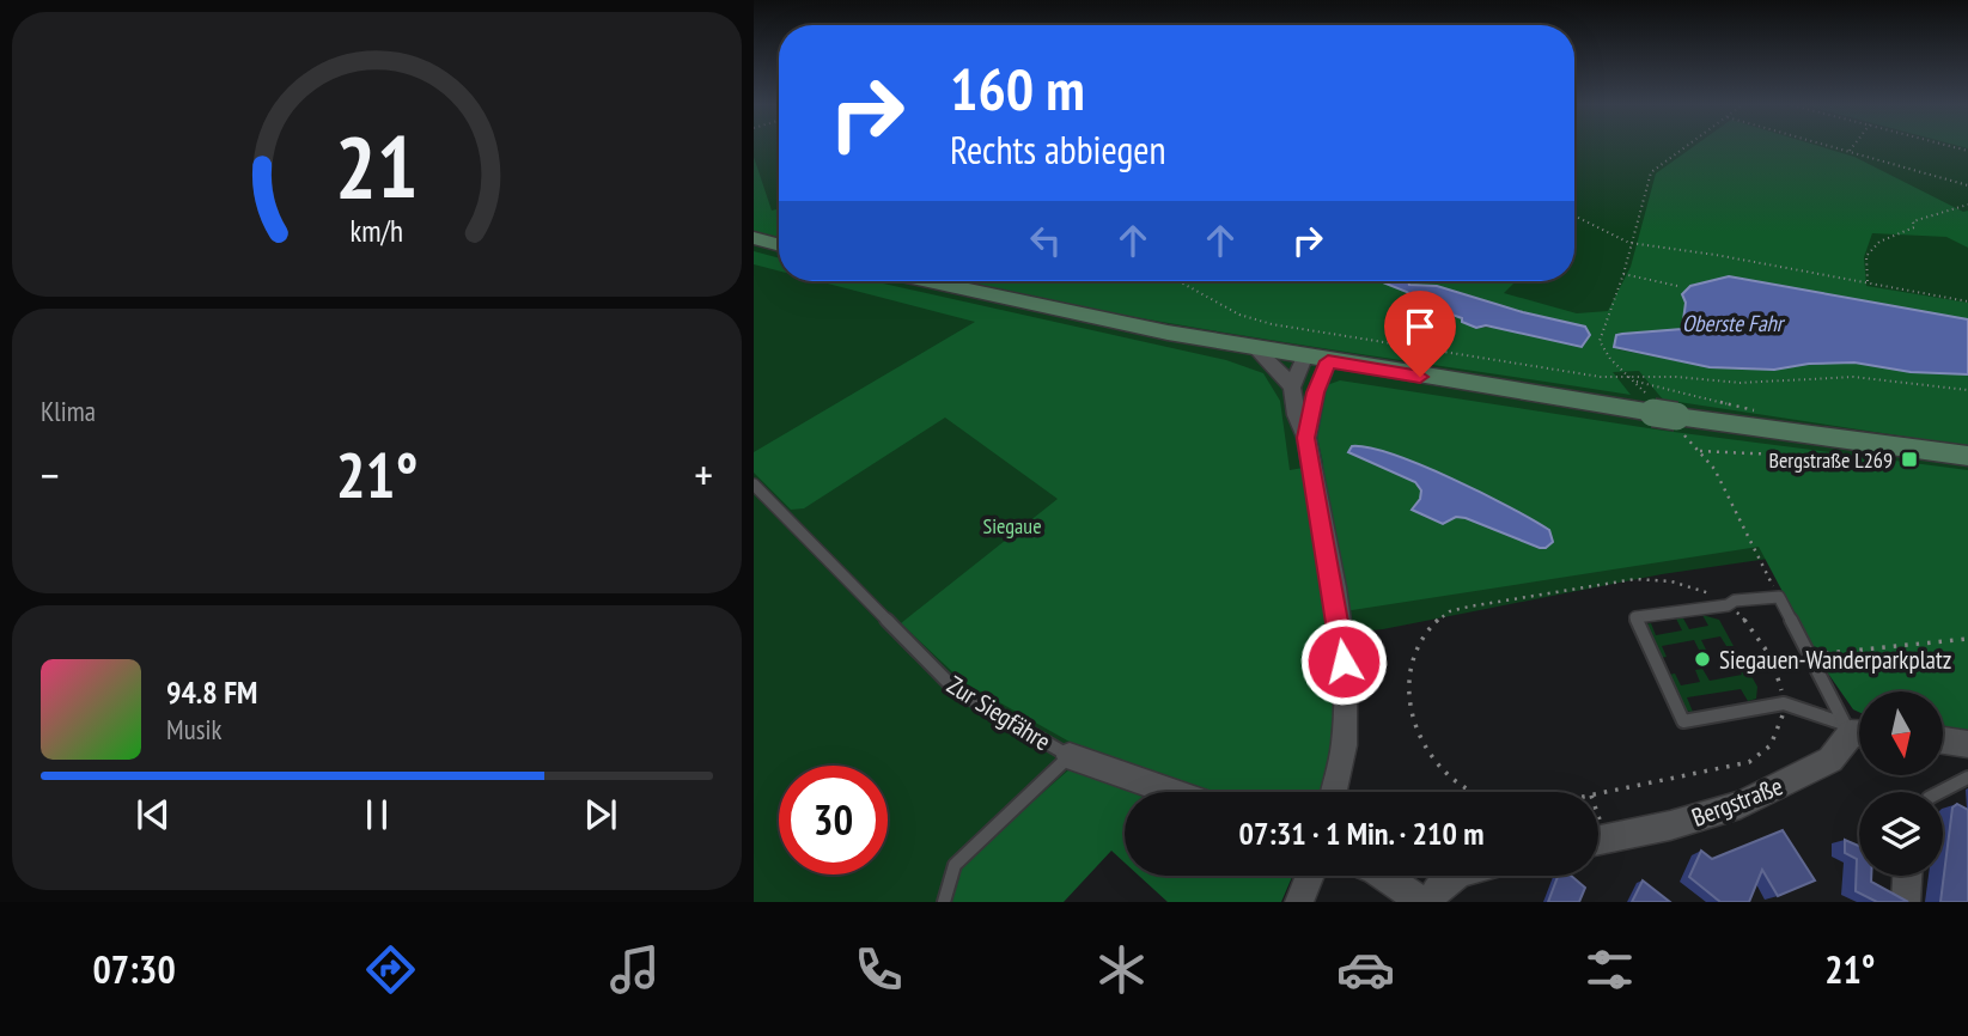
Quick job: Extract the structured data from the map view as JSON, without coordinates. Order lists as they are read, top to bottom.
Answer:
{
  "streets": {
    "street": ["Zur Siegfähre", "Bergstraße"]
  },
  "water": ["Oberste Fahr"],
  "parks": ["Siegaue"],
  "places": {
    "transit": ["Bergstraße L269"],
    "other": ["Siegauen-Wanderparkplatz"]
  },
  "north": "bottom",
  "page": {
    "turn": ["160 m", "Rechts abbiegen"],
    "tile": "Klima",
    "heat": ["−", "21°", "+"],
    "song": ["94.8 FM", "Musik"],
    "limit": "30",
    "trip": "07:31 · 1 Min. · 210 m",
    "tabs": ["07:30", "21°"],
    "gauge": ["21", "km/h"]
  }
}
